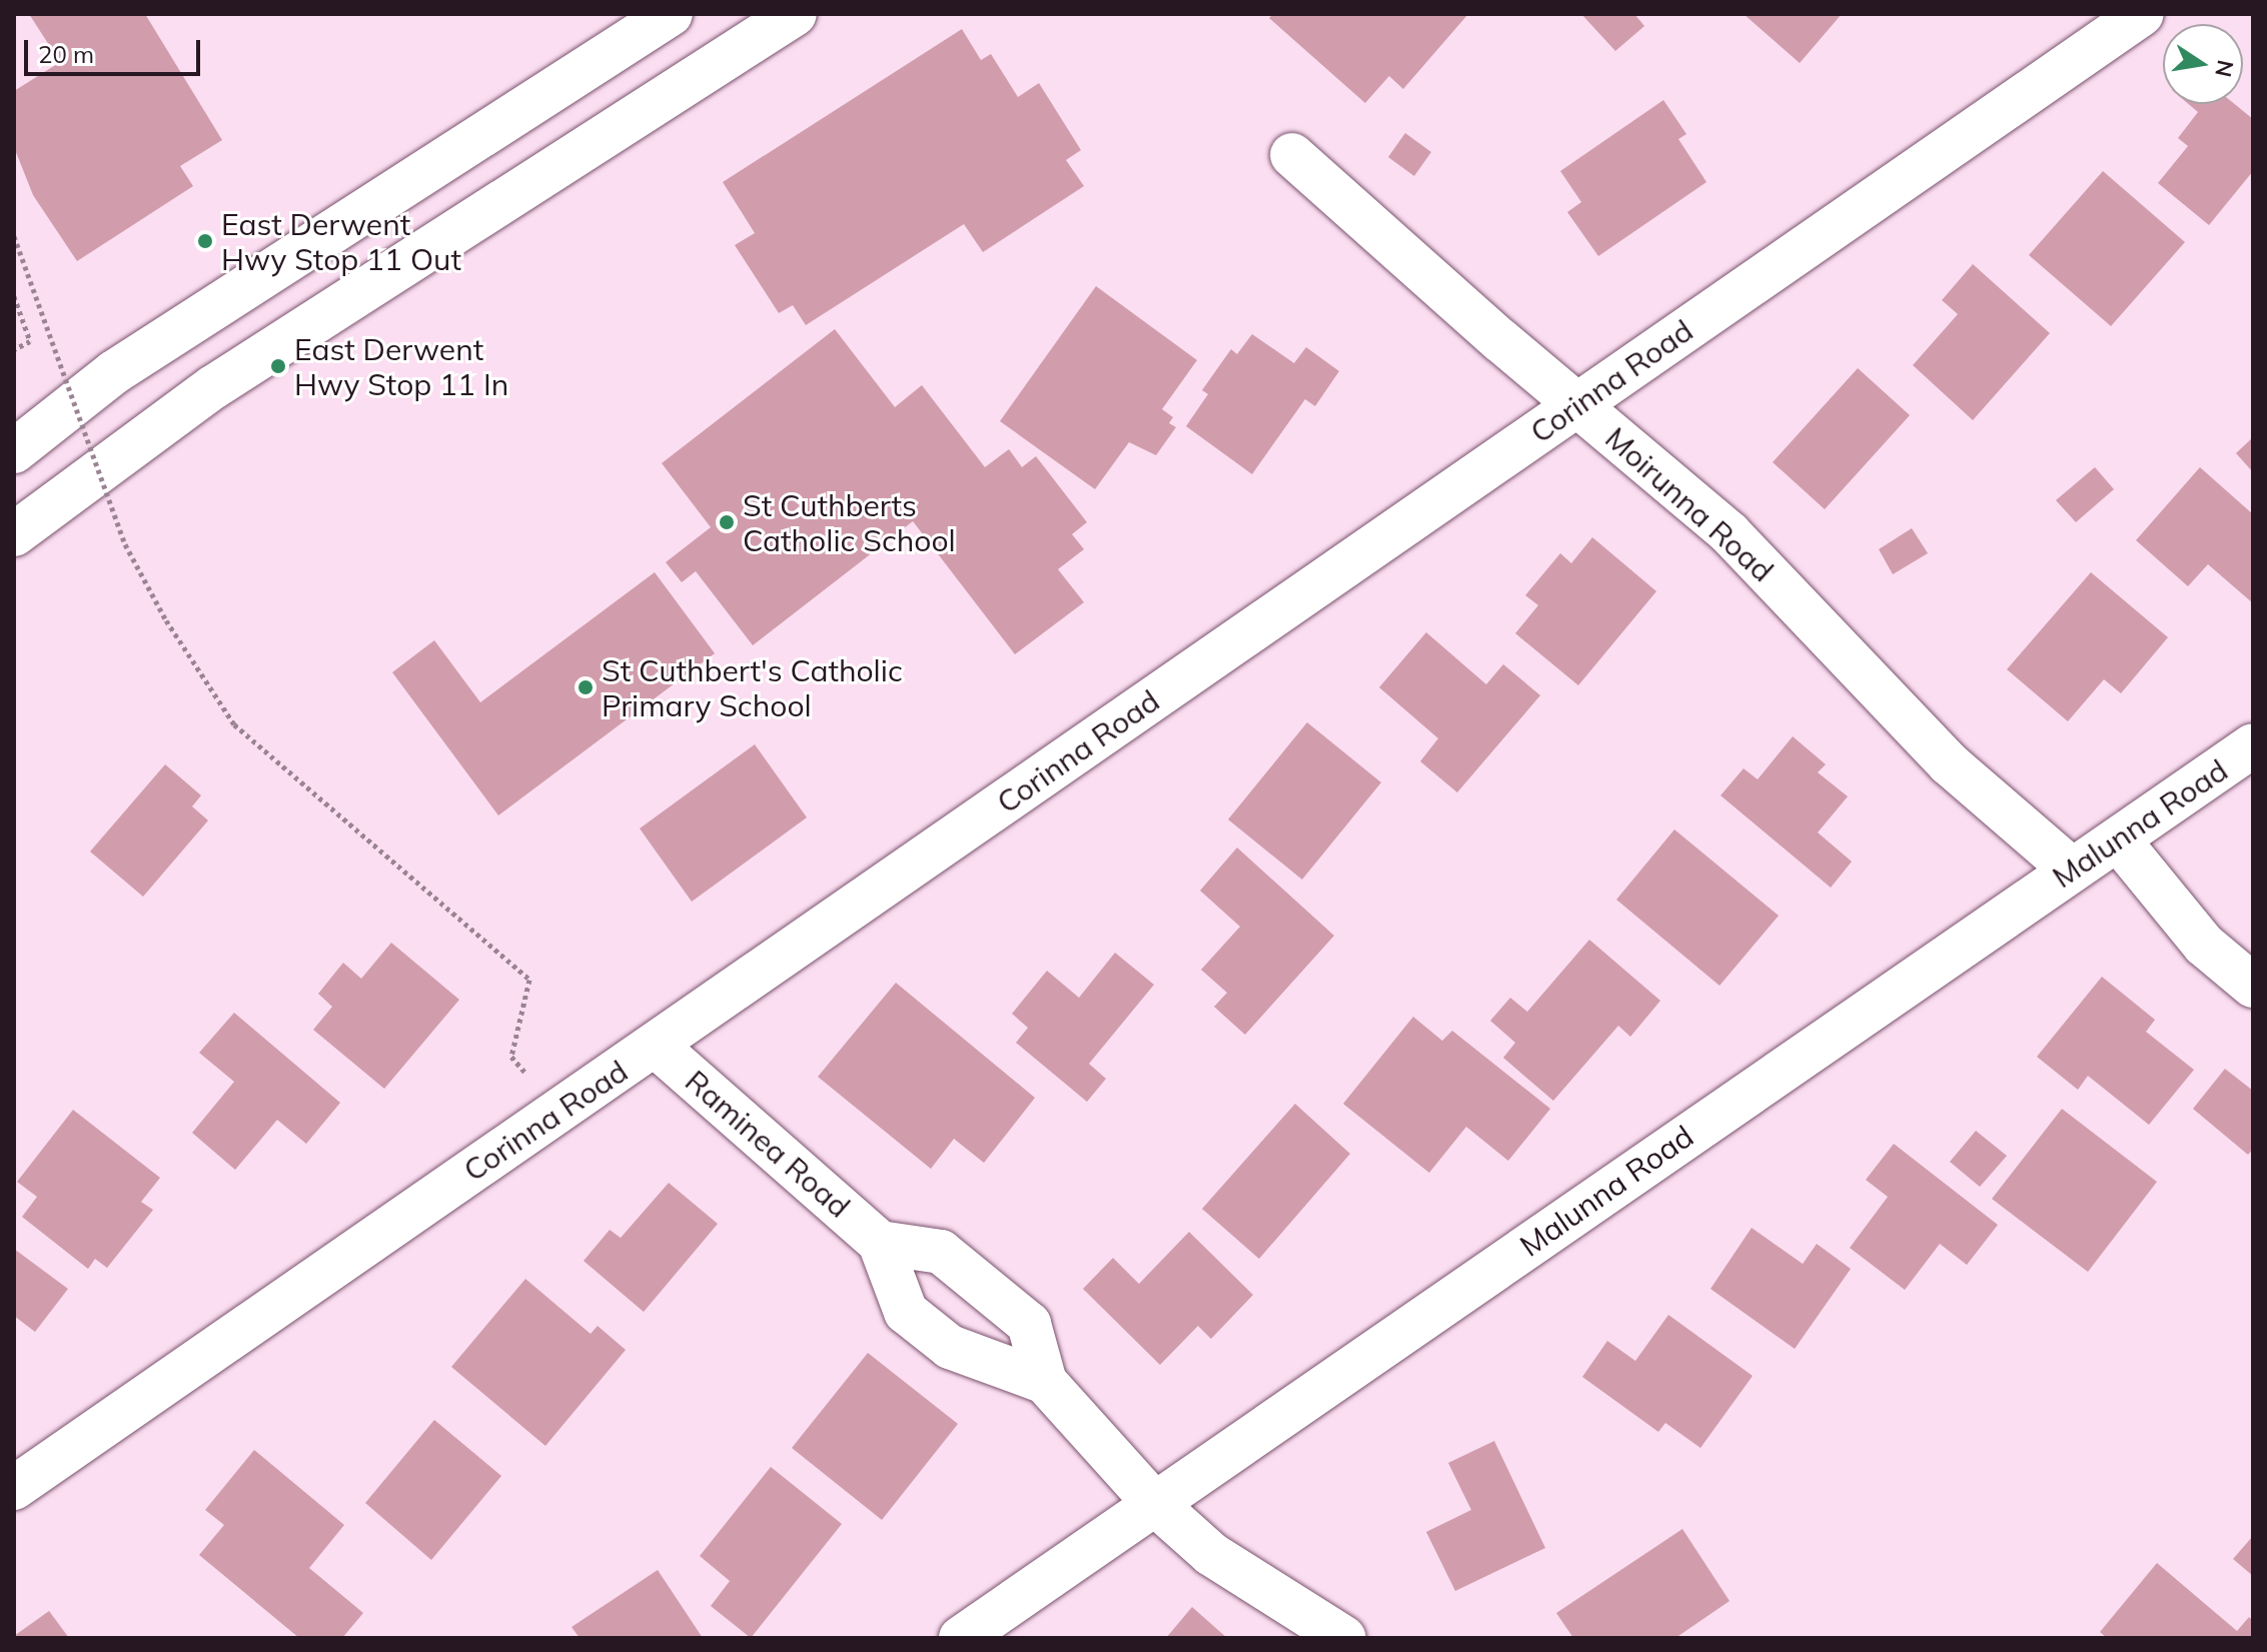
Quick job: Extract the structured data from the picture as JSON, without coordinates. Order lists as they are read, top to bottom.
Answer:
{
  "streets": {
    "street": [
      "Corinna Road",
      "Moirunna Road",
      "Malunna Road",
      "Raminea Road"
    ]
  },
  "crossings": [
    ["Corinna Road", "Moirunna Road"],
    ["Corinna Road", "Raminea Road"],
    ["Moirunna Road", "Malunna Road"],
    ["Malunna Road", "Raminea Road"]
  ],
  "places": [
    "East Derwent Hwy Stop 11 Out",
    "East Derwent Hwy Stop 11 In",
    "St Cuthberts Catholic School",
    "St Cuthbert's Catholic Primary School"
  ],
  "scale_bar": "20 m",
  "north": "right"
}
